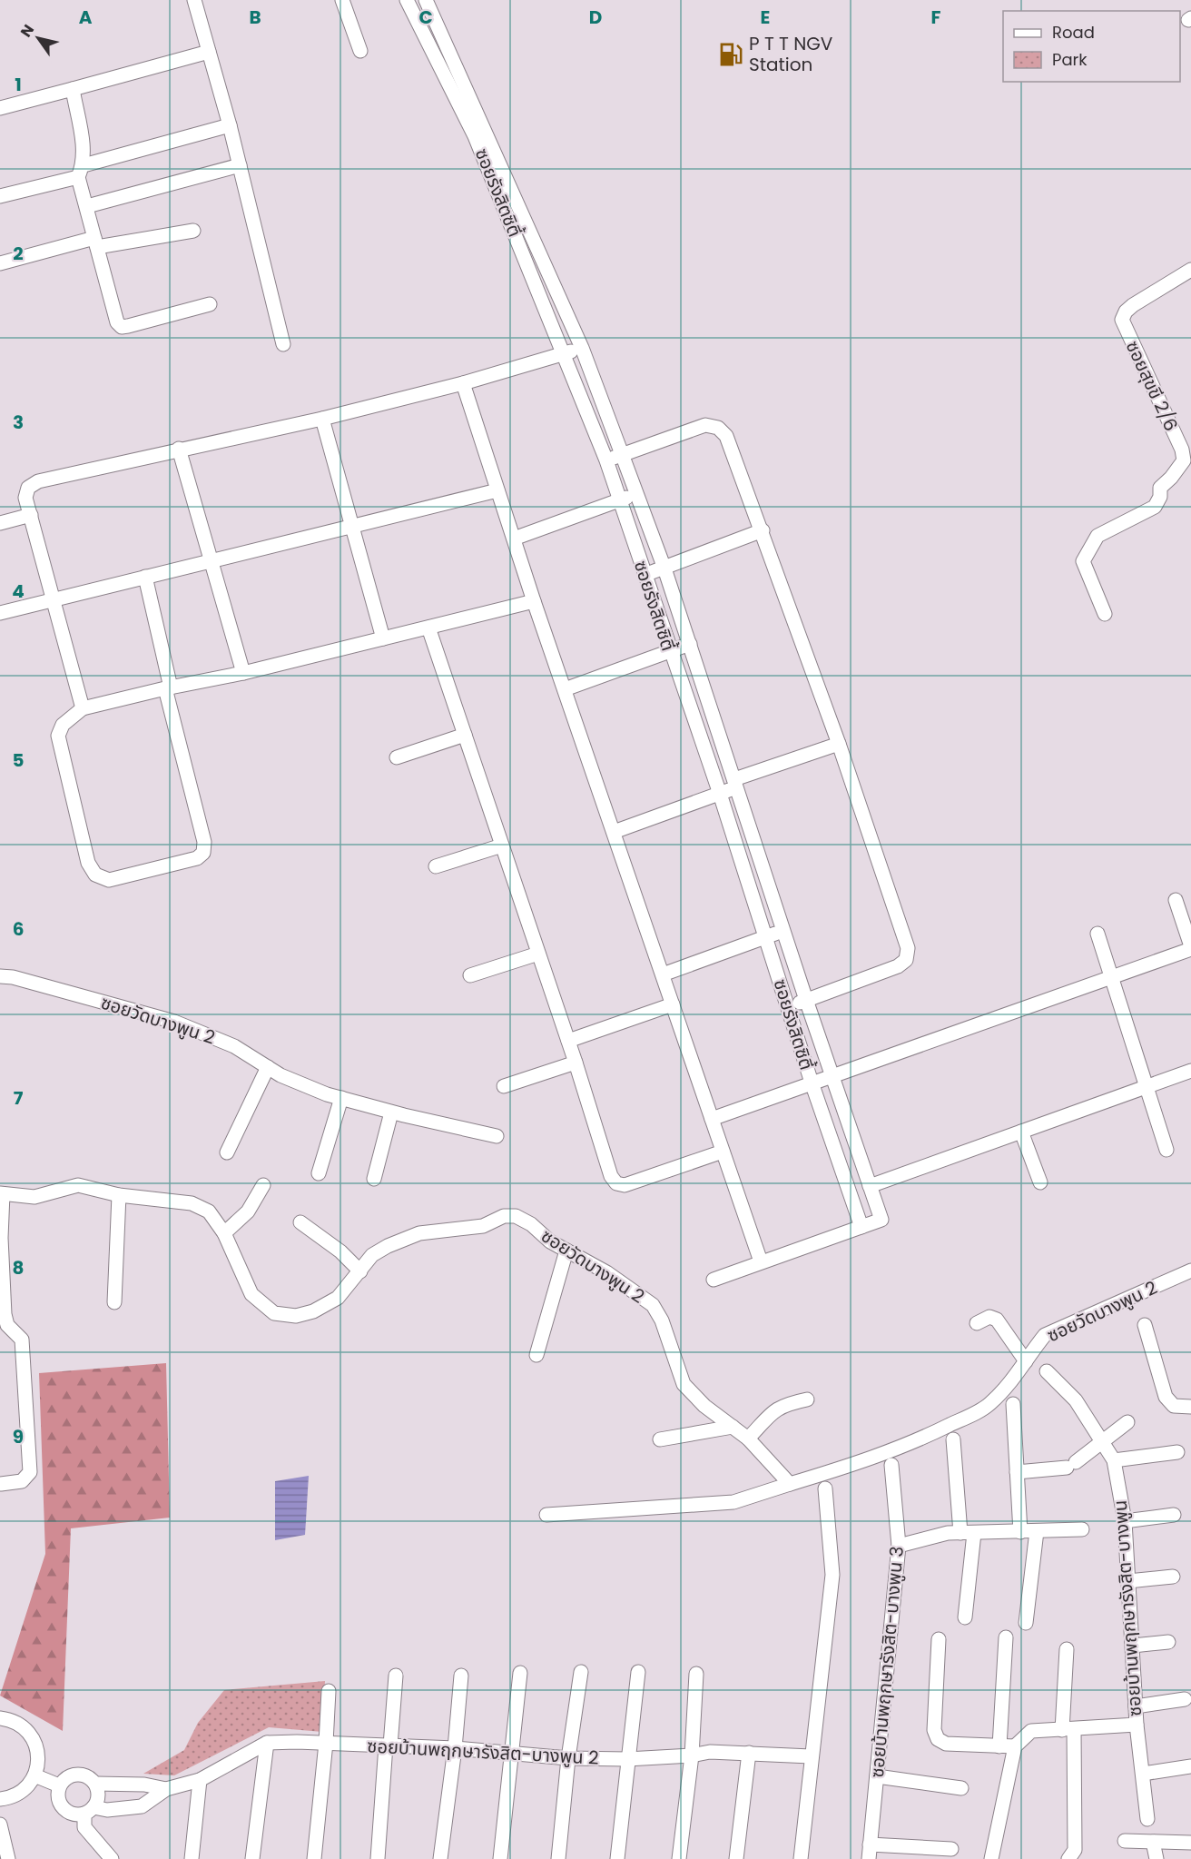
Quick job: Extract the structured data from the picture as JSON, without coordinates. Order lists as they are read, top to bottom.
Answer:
{
  "streets": {
    "street": [
      "ซอยรังสิตซิตี้",
      "ซอยสุขขี 2/6",
      "ซอยวัดบางพูน 2",
      "ซอยบ้านพฤกษารังสิต-บางพูน",
      "ซอยบ้านพฤกษารังสิต-บางพูน 3",
      "ซอยบ้านพฤกษารังสิต-บางพูน 2"
    ]
  },
  "places": {
    "fuel station": ["P T T NGV Station"]
  },
  "legend": ["Road", "Park"],
  "north": "top left",
  "grid": {
    "columns": [
      "A",
      "B",
      "C",
      "D",
      "E",
      "F"
    ],
    "rows": [
      "1",
      "2",
      "3",
      "4",
      "5",
      "6",
      "7",
      "8",
      "9"
    ]
  }
}
